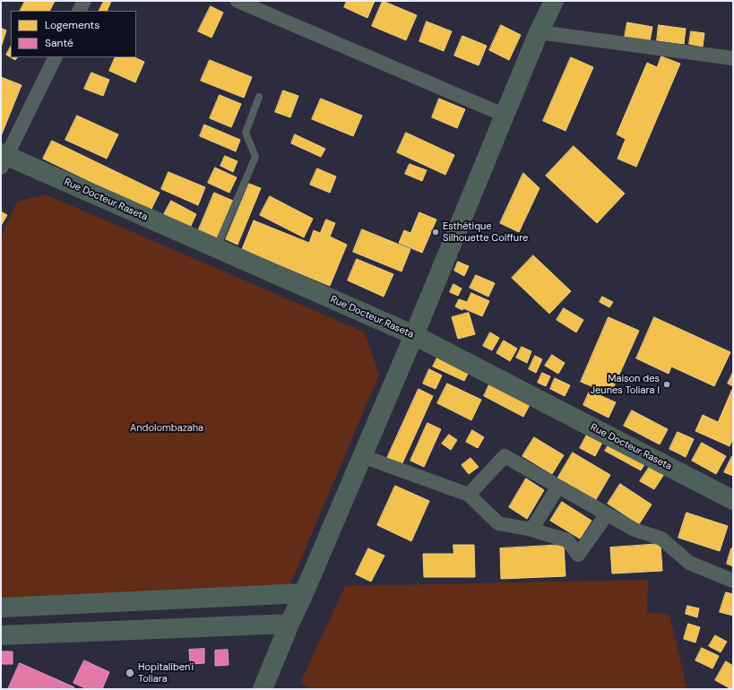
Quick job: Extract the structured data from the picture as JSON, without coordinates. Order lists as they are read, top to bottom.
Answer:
{
  "streets": {
    "street": ["Rue Docteur Raseta"]
  },
  "parks": ["Andolombazaha"],
  "places": ["Esthétique Silhouette Coiffure", "Maison des Jeunes Toliara I", "Hopitaliben'i Toliara"],
  "legend": ["Logements", "Santé"]
}
